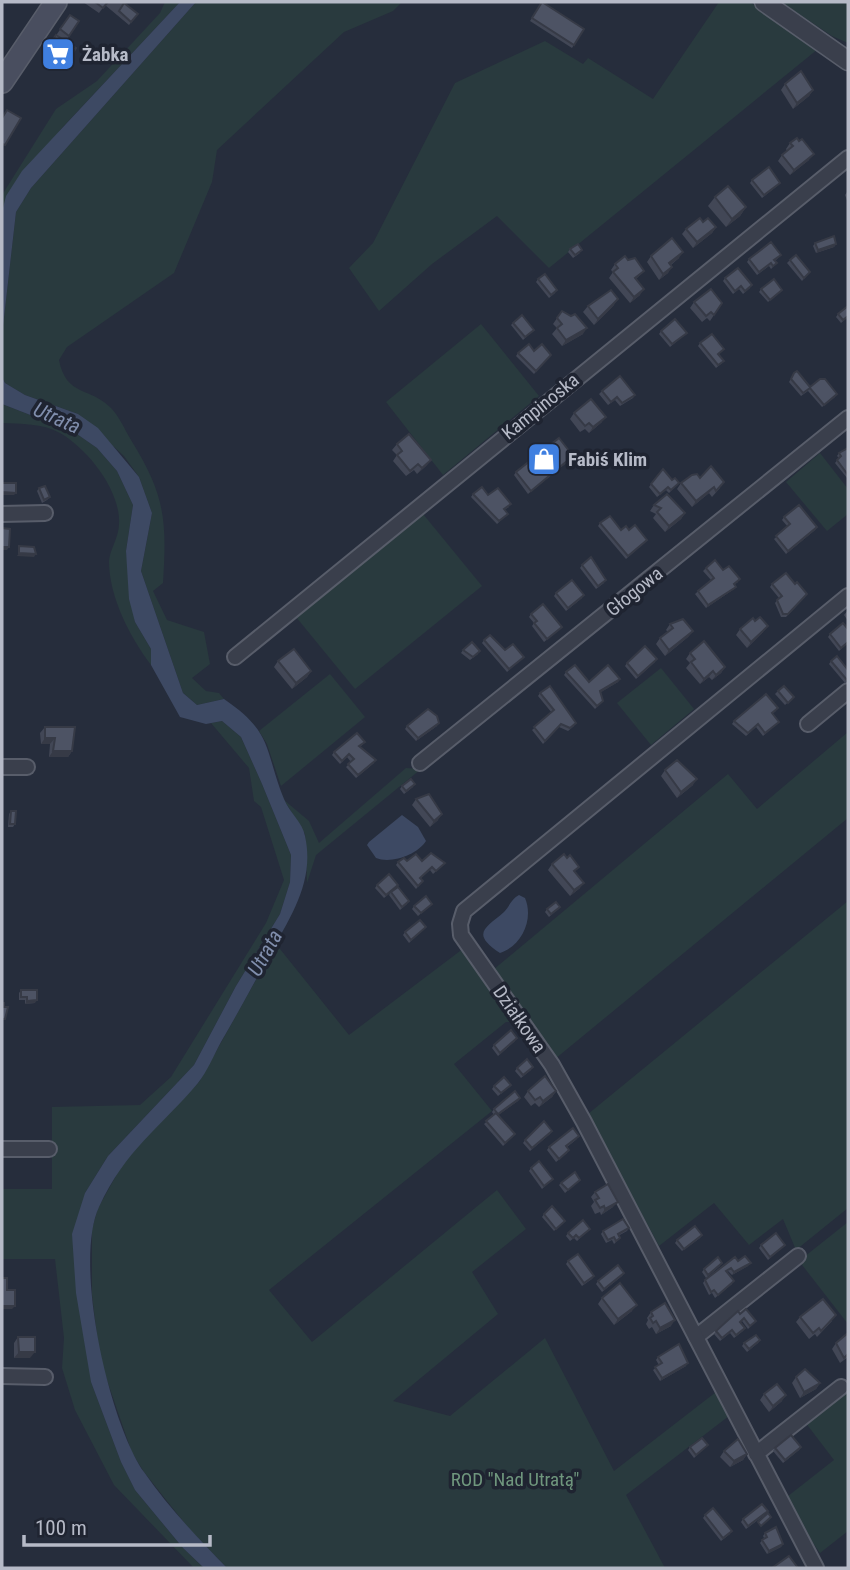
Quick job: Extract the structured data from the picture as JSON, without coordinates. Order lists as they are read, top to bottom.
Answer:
{
  "streets": {
    "street": ["Kampinoska", "Głogowa", "Działkowa"]
  },
  "water": ["Utrata"],
  "parks": ["ROD \"Nad Utratą\""],
  "places": {
    "supermarket": ["Żabka"],
    "shop": ["Fabiś Klim"]
  },
  "scale_bar": "100 m"
}
